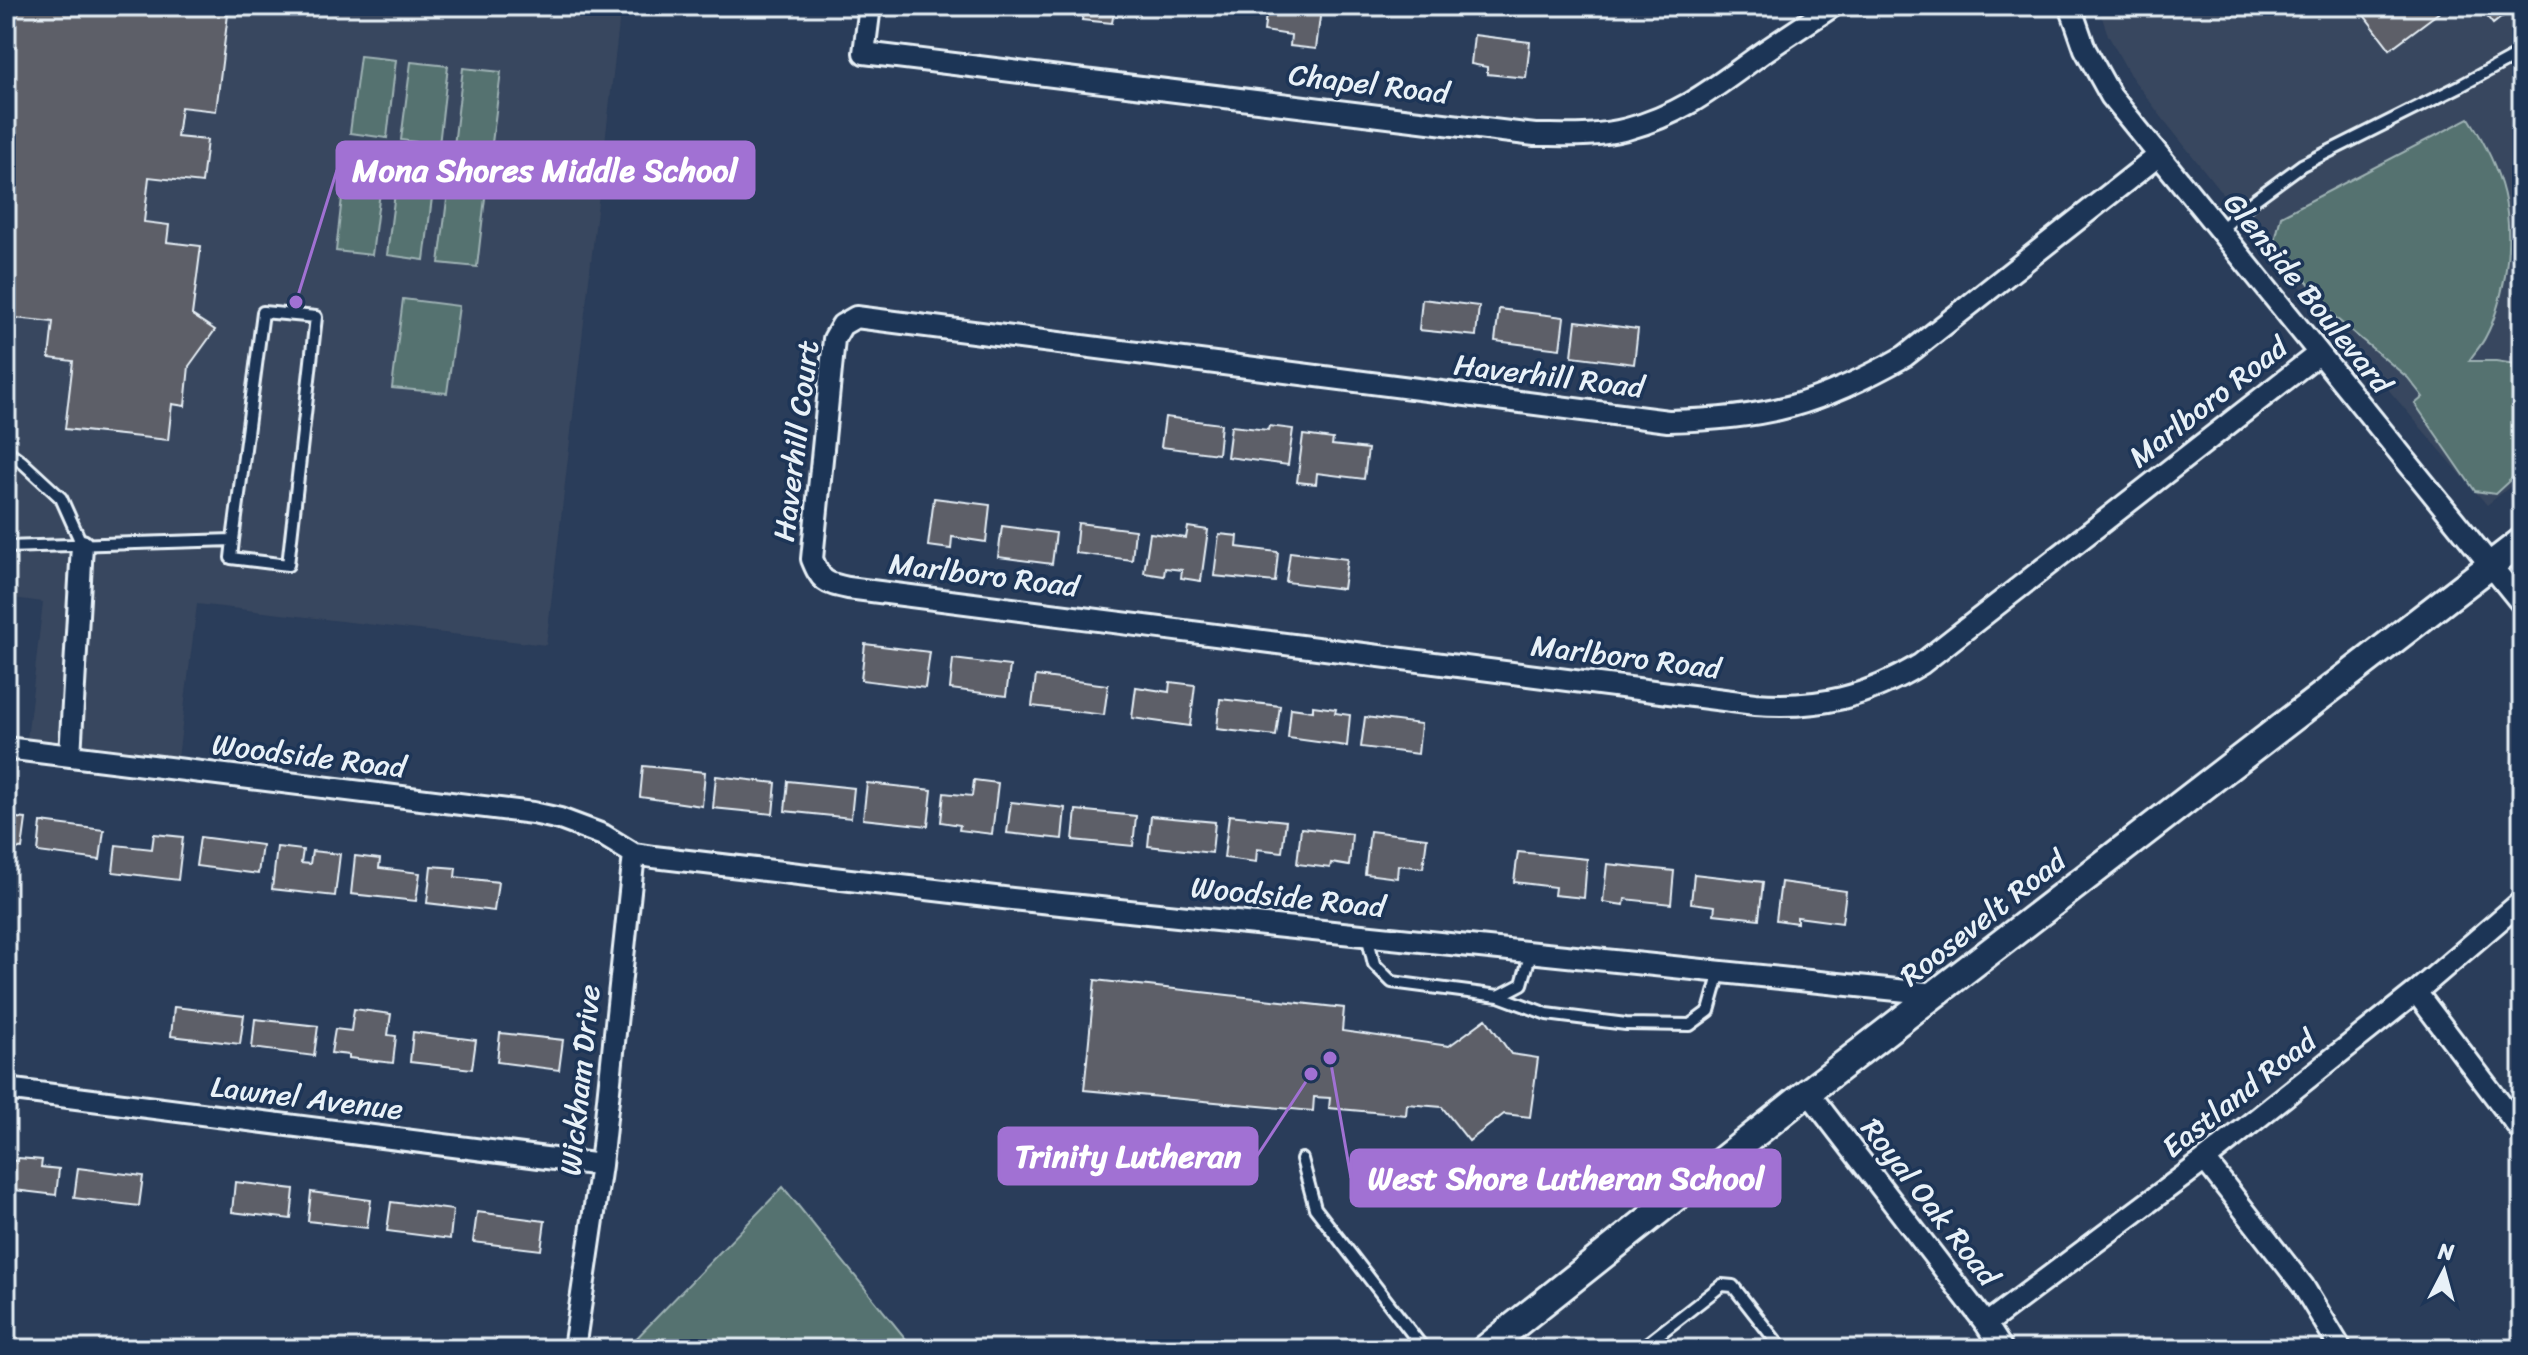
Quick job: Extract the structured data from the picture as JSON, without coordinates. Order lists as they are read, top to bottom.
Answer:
{
  "streets": {
    "street": [
      "Chapel Road",
      "Glenside Boulevard",
      "Haverhill Road",
      "Marlboro Road",
      "Haverhill Court",
      "Woodside Road",
      "Roosevelt Road",
      "Wickham Drive",
      "Eastland Road",
      "Lawnel Avenue",
      "Royal Oak Road"
    ]
  },
  "crossings": [
    ["Glenside Boulevard", "Haverhill Road"],
    ["Glenside Boulevard", "Marlboro Road"],
    ["Glenside Boulevard", "Roosevelt Road"],
    ["Haverhill Road", "Haverhill Court"],
    ["Marlboro Road", "Haverhill Court"],
    ["Woodside Road", "Roosevelt Road"],
    ["Woodside Road", "Wickham Drive"],
    ["Roosevelt Road", "Royal Oak Road"],
    ["Wickham Drive", "Lawnel Avenue"],
    ["Eastland Road", "Royal Oak Road"]
  ],
  "places": ["Mona Shores Middle School", "West Shore Lutheran School", "Trinity Lutheran"],
  "north": "top"
}
